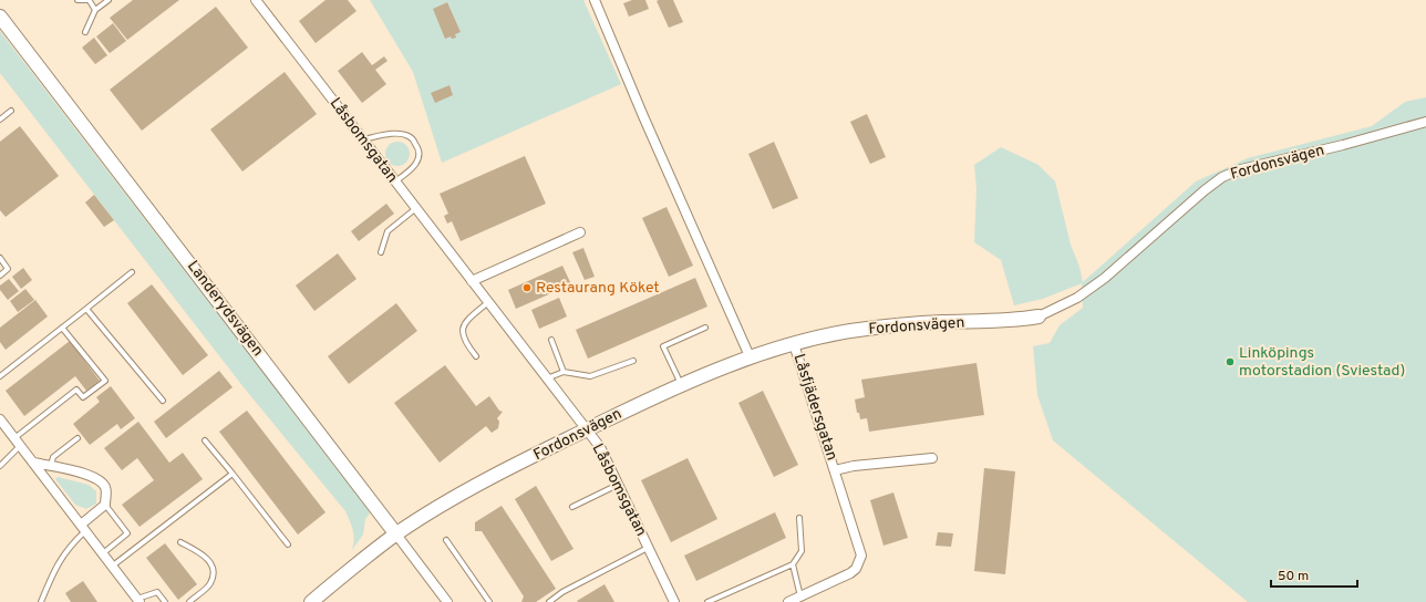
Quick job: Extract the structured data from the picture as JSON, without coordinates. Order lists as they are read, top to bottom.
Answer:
{
  "streets": {
    "street": [
      "Låsbomsgatan",
      "Fordonsvägen",
      "Landerydsvägen",
      "Låsfjädersgatan"
    ]
  },
  "crossings": [
    ["Låsbomsgatan", "Fordonsvägen"],
    ["Fordonsvägen", "Landerydsvägen"],
    ["Fordonsvägen", "Låsfjädersgatan"]
  ],
  "places": ["Restaurang Köket", "Linköpings motorstadion (Sviestad)"],
  "scale_bar": "50 m"
}
